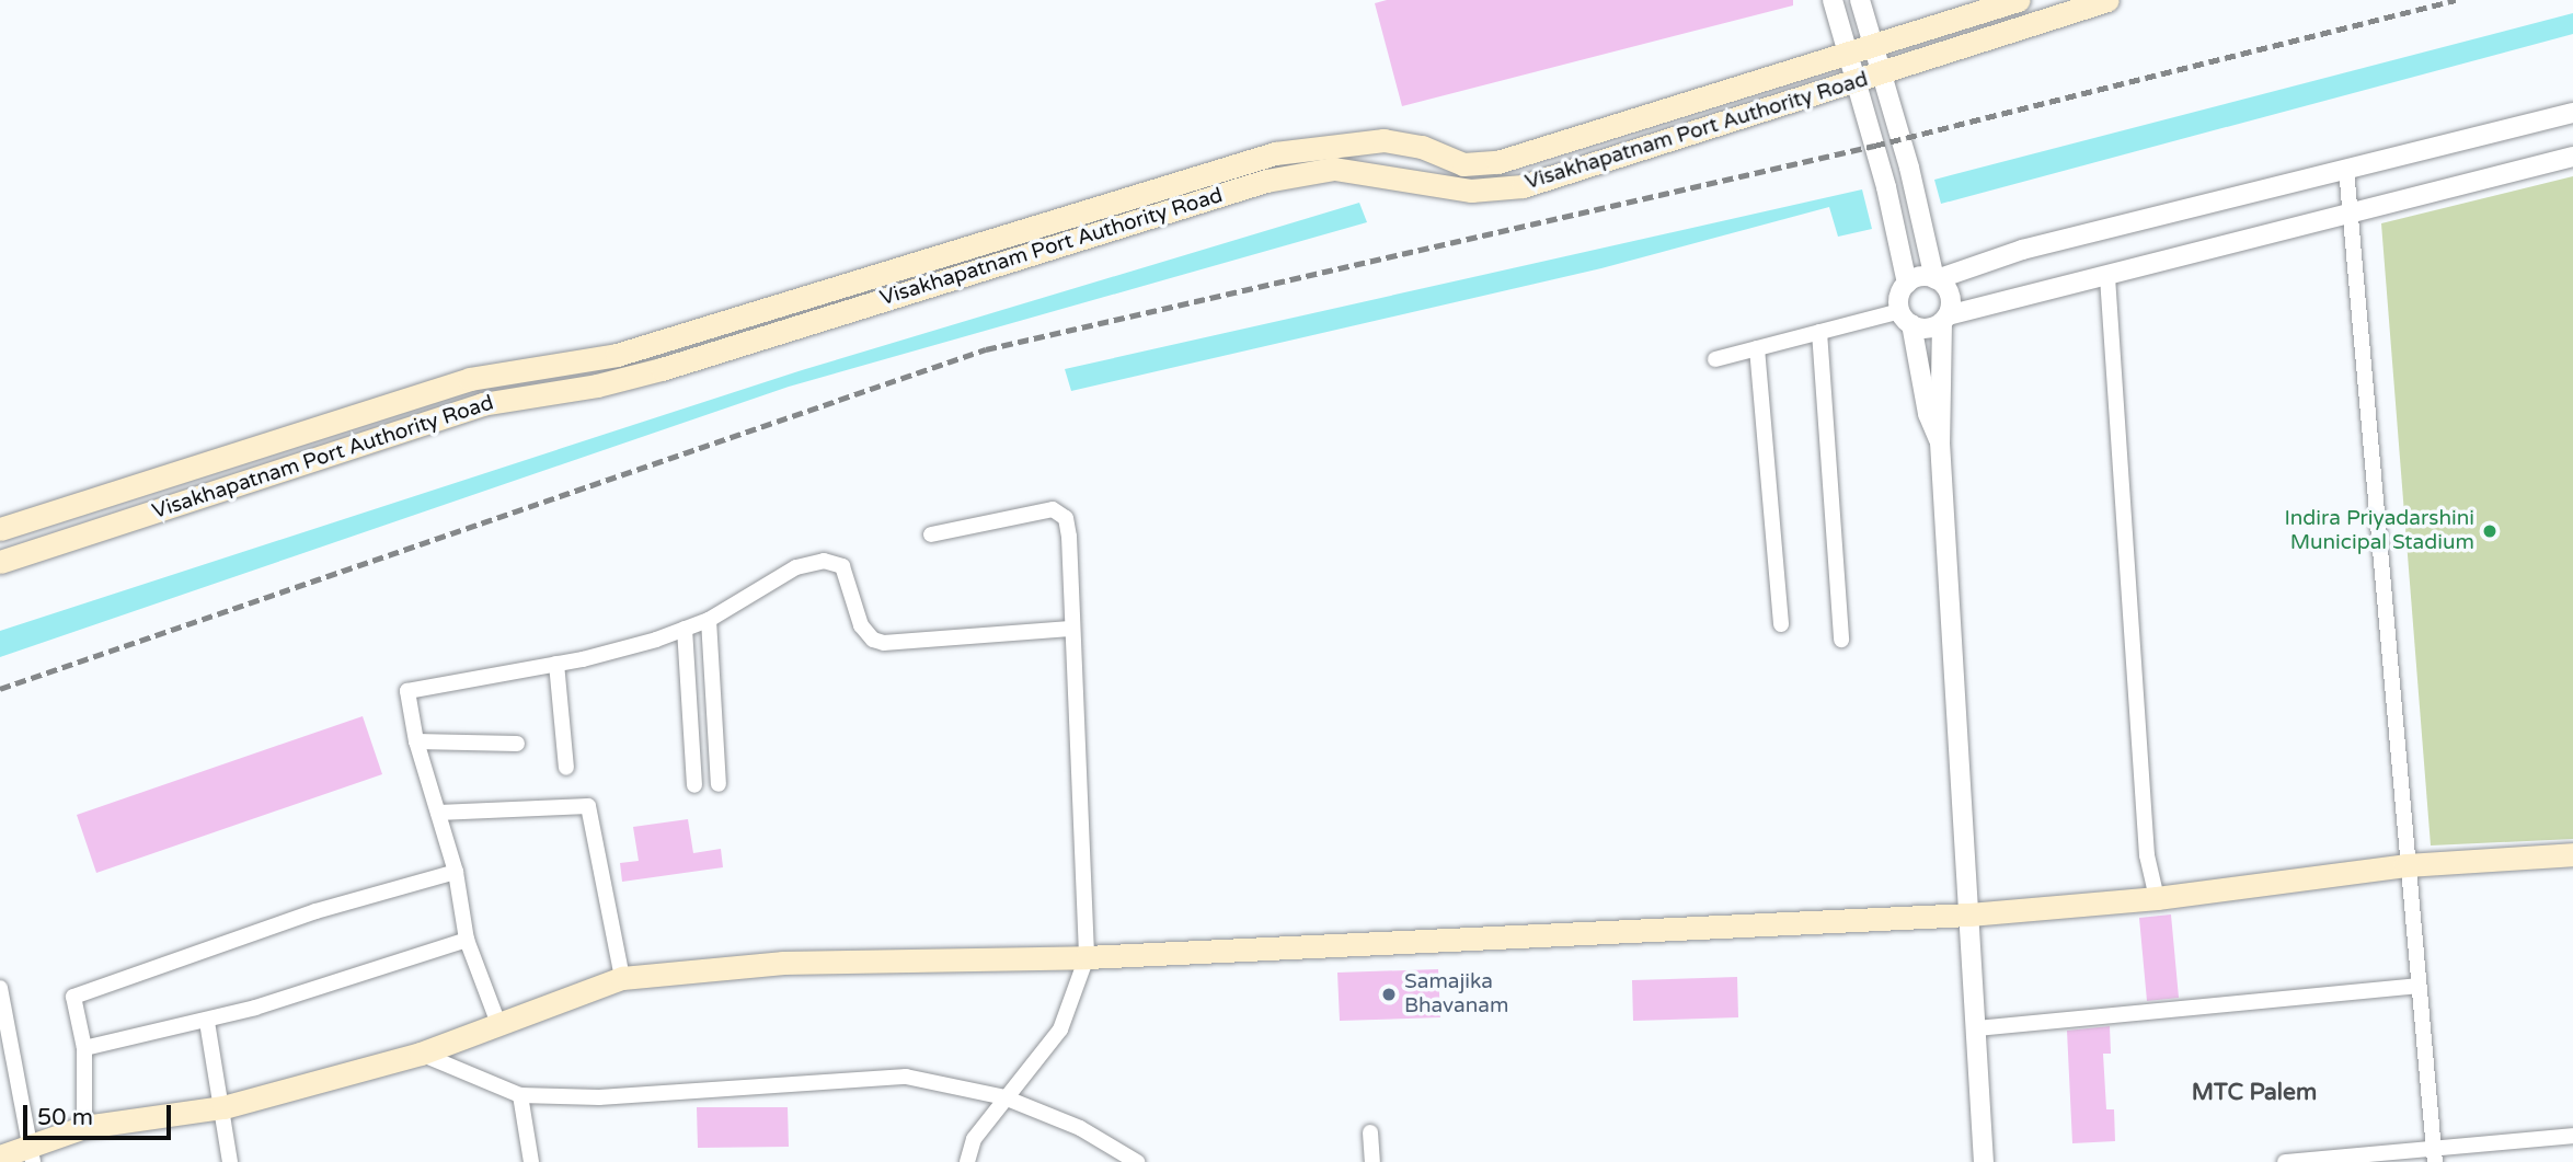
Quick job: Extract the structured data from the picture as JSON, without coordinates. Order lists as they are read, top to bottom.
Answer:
{
  "streets": {
    "main road": ["Visakhapatnam Port Authority Road"]
  },
  "districts": ["MTC Palem"],
  "places": ["Indira Priyadarshini Municipal Stadium", "Samajika Bhavanam"],
  "scale_bar": "50 m"
}
